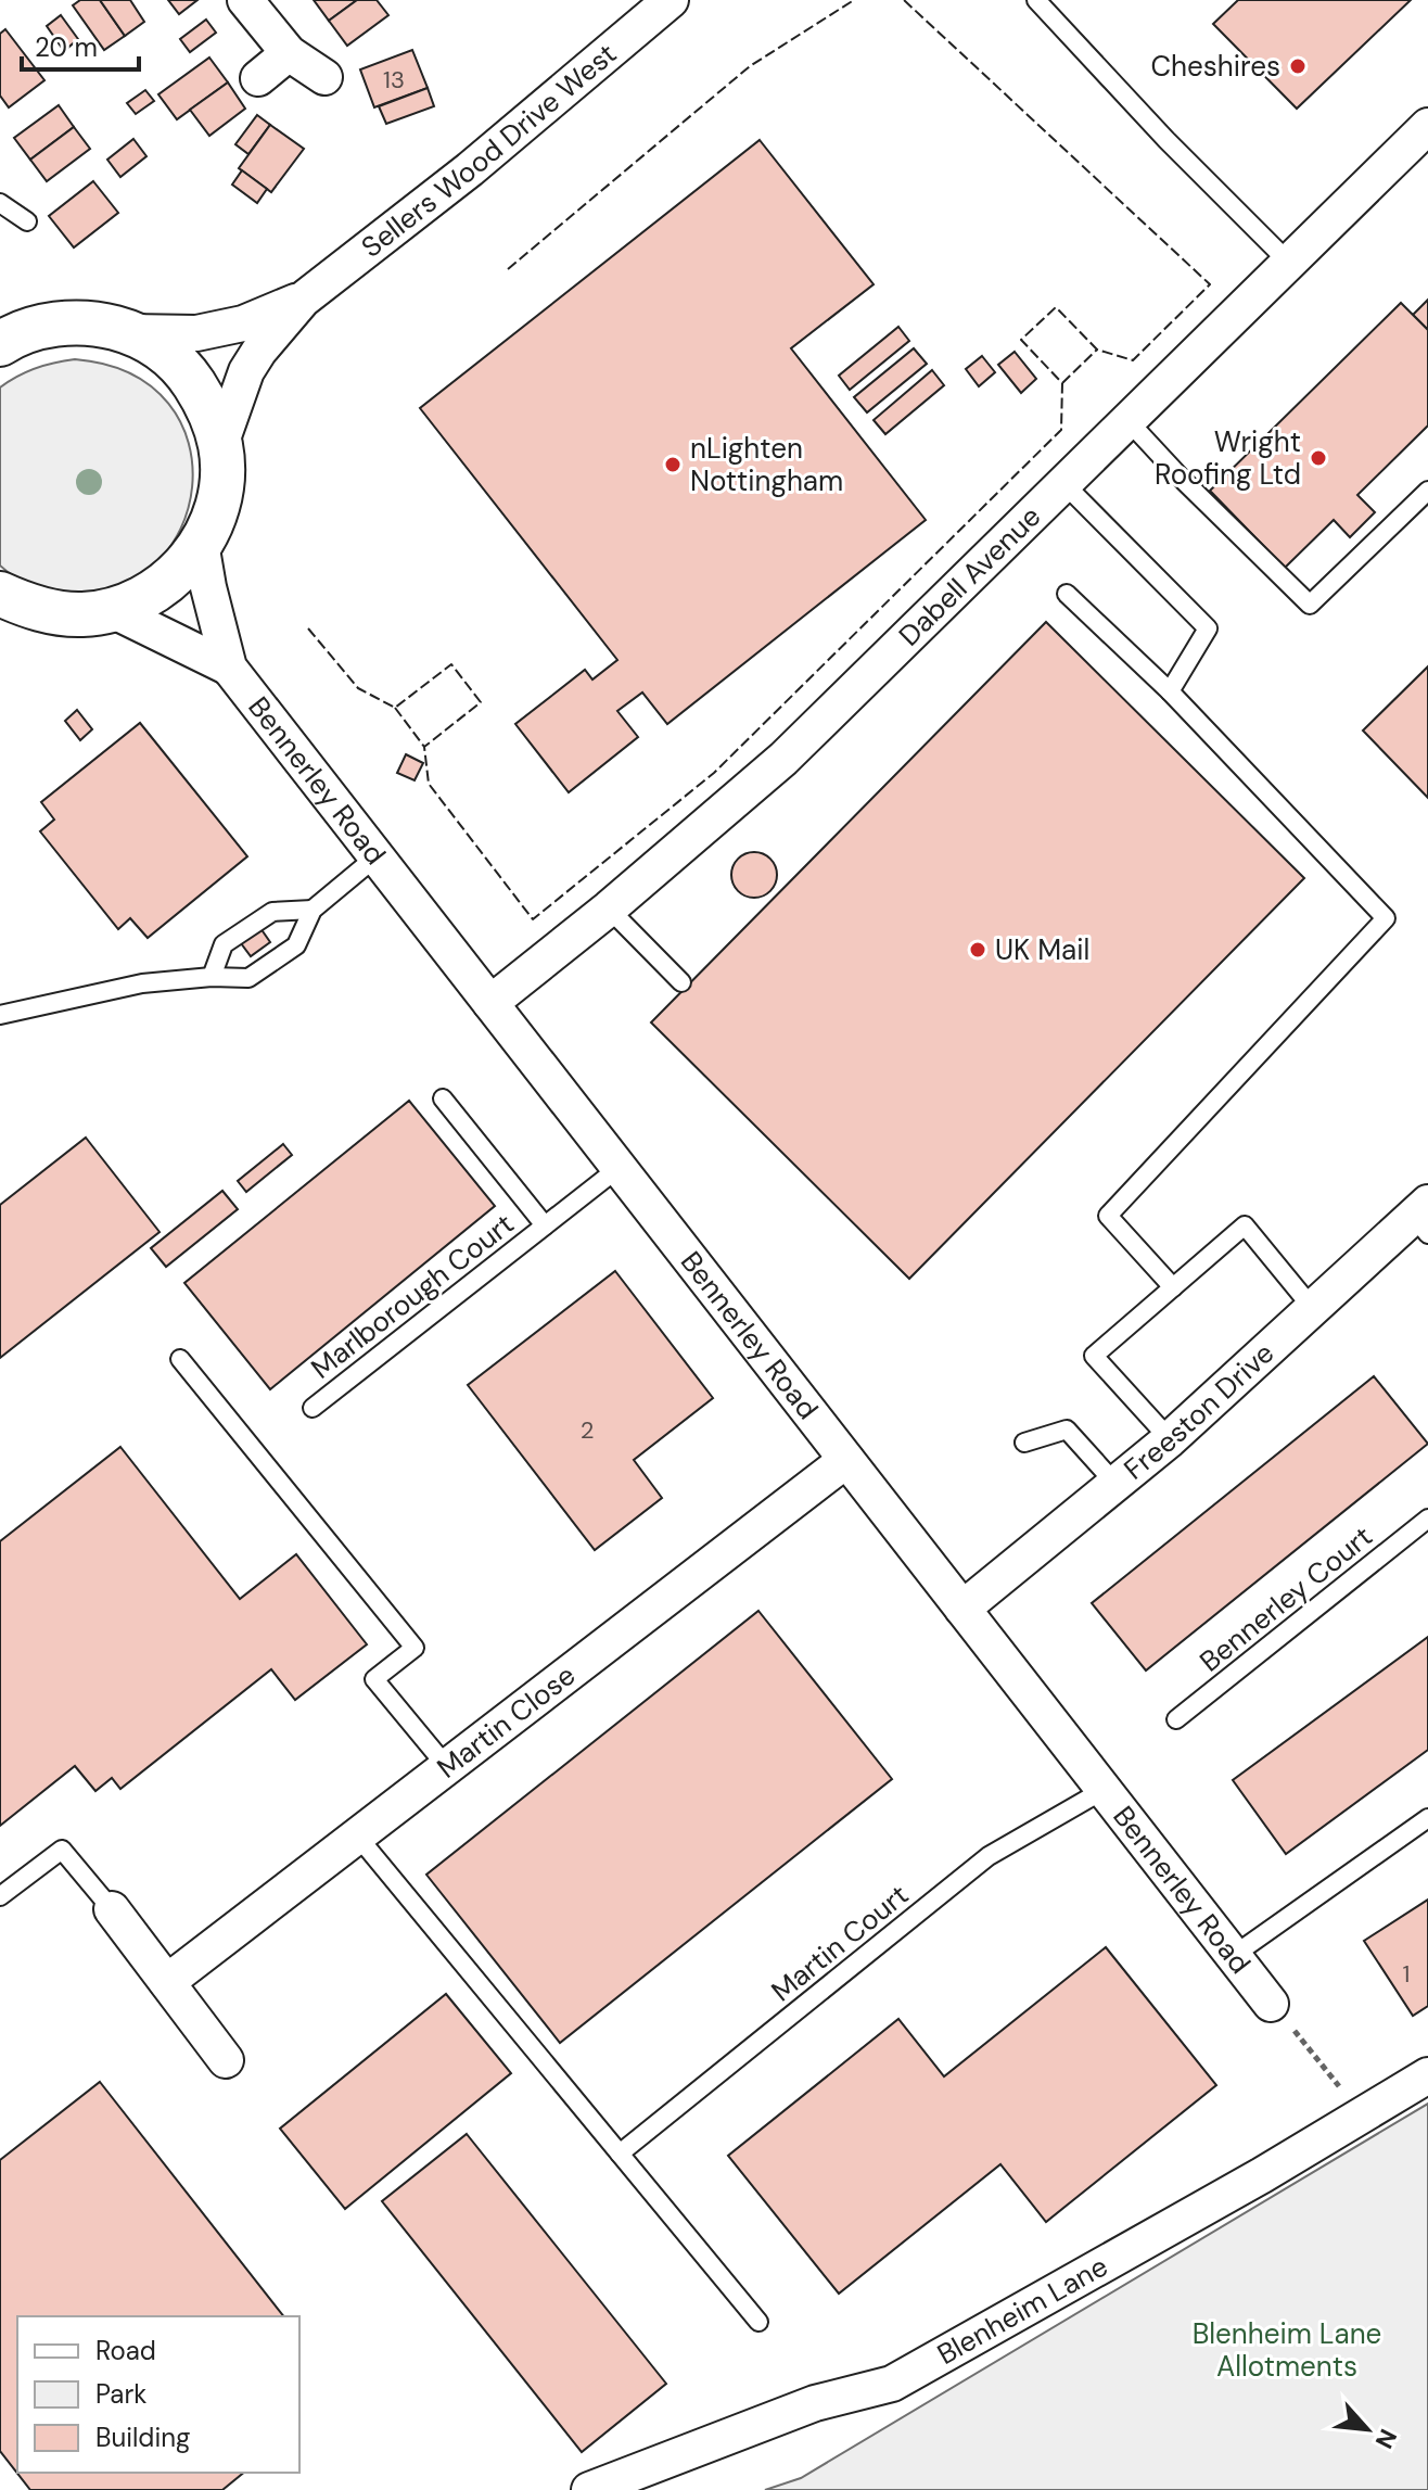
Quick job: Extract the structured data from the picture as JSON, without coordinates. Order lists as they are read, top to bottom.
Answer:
{
  "streets": {
    "street": [
      "Sellers Wood Drive West",
      "Dabell Avenue",
      "Bennerley Road",
      "Freeston Drive",
      "Martin Close",
      "Blenheim Lane"
    ],
    "lane": ["Marlborough Court", "Bennerley Court", "Martin Court"]
  },
  "crossings": [
    ["Dabell Avenue", "Bennerley Road"],
    ["Bennerley Road", "Marlborough Court"],
    ["Bennerley Road", "Freeston Drive"],
    ["Bennerley Road", "Martin Close"],
    ["Bennerley Road", "Martin Court"]
  ],
  "parks": ["Blenheim Lane Allotments"],
  "places": [
    "Cheshires",
    "Wright Roofing Ltd",
    "nLighten Nottingham",
    "UK Mail"
  ],
  "house_numbers": ["13", "2", "1"],
  "legend": ["Road", "Park", "Building"],
  "scale_bar": "20 m",
  "north": "bottom right"
}
